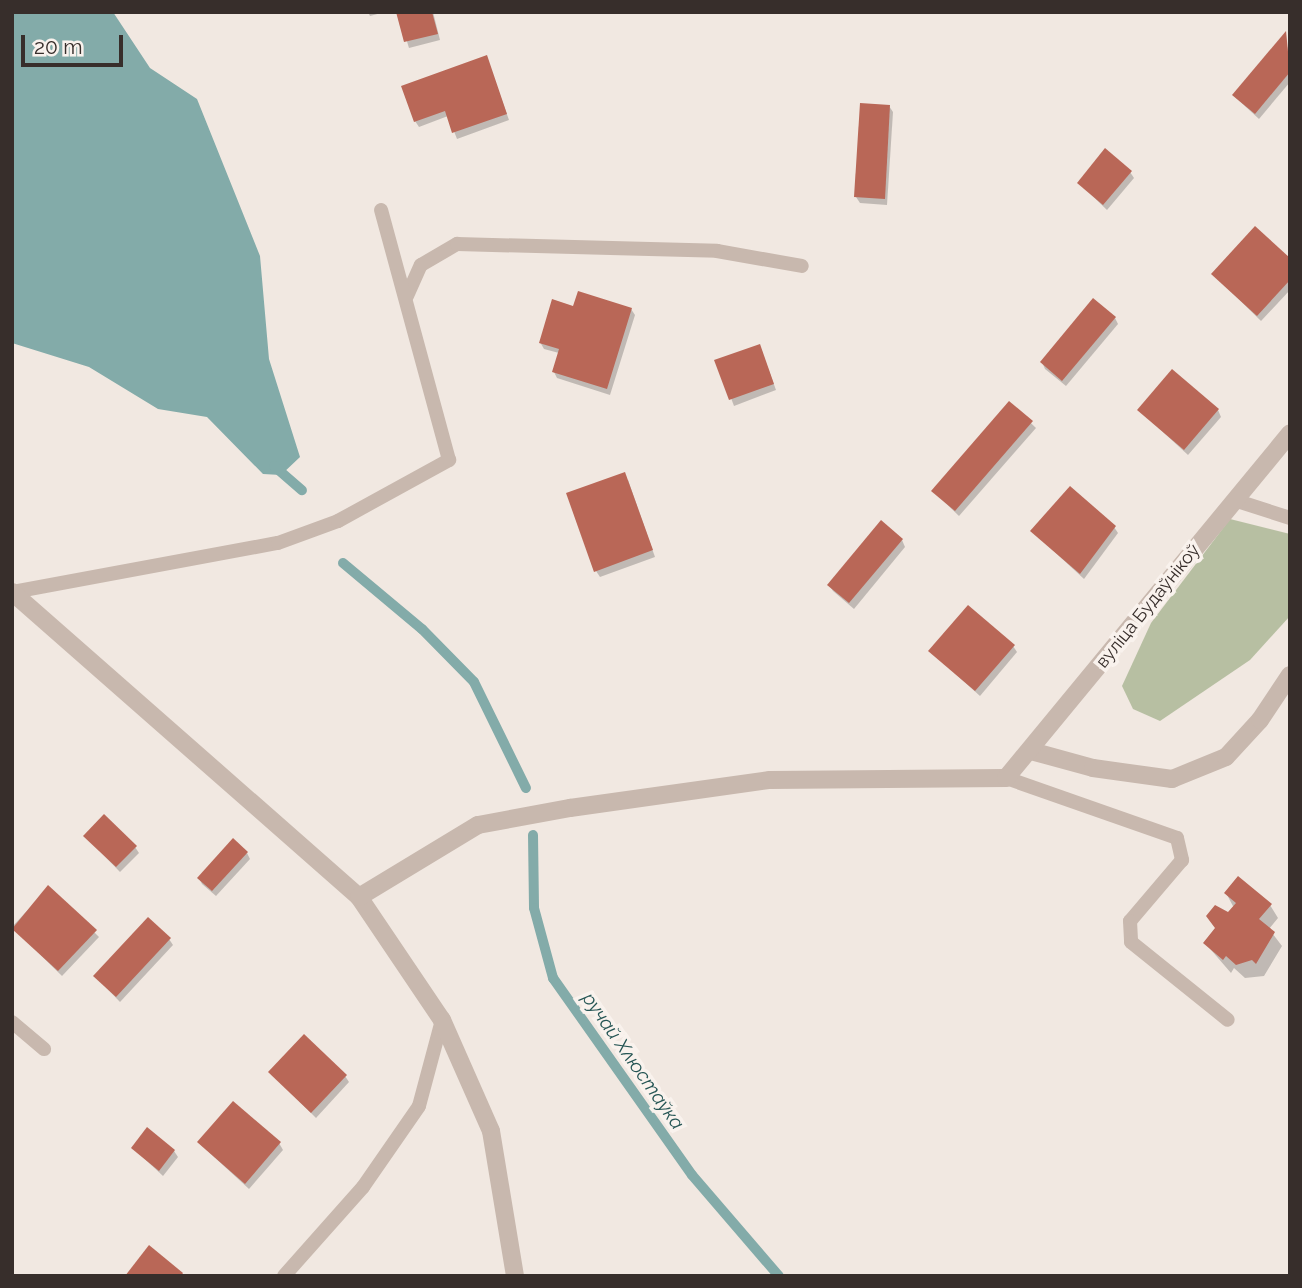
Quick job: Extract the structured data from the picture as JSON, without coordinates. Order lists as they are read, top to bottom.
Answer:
{
  "streets": {
    "street": ["вуліца Будаўнікоў"]
  },
  "water": ["ручай Хлюстаўка"],
  "scale_bar": "20 m"
}
